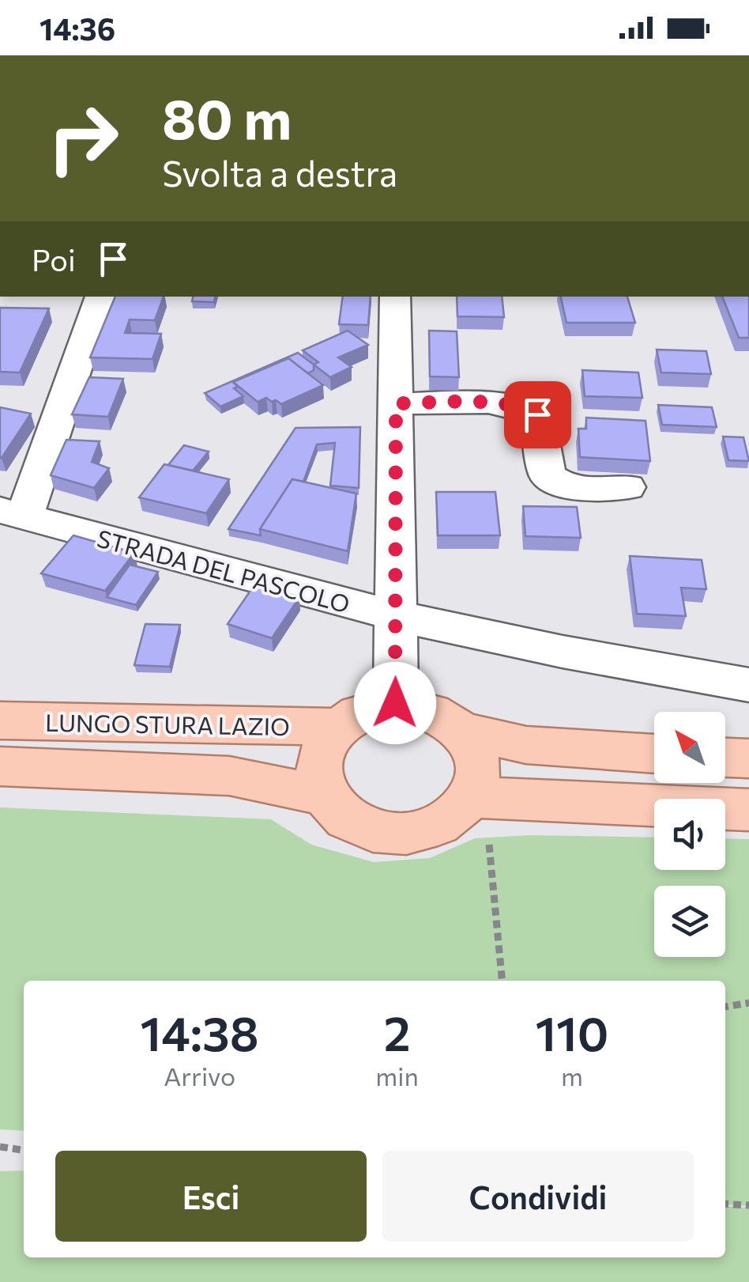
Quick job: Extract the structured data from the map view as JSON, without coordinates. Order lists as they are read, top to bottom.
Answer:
{
  "streets": {
    "main road": ["LUNGO STURA LAZIO"],
    "street": ["STRADA DEL PASCOLO"]
  },
  "north": "top left",
  "page": {
    "status": "14:36",
    "turn": ["80 m", "Svolta a destra"],
    "then": "Poi",
    "eta": [
      "14:38",
      "Arrivo",
      "2",
      "min",
      "110",
      "m"
    ],
    "buttons": ["Esci", "Condividi"]
  }
}
